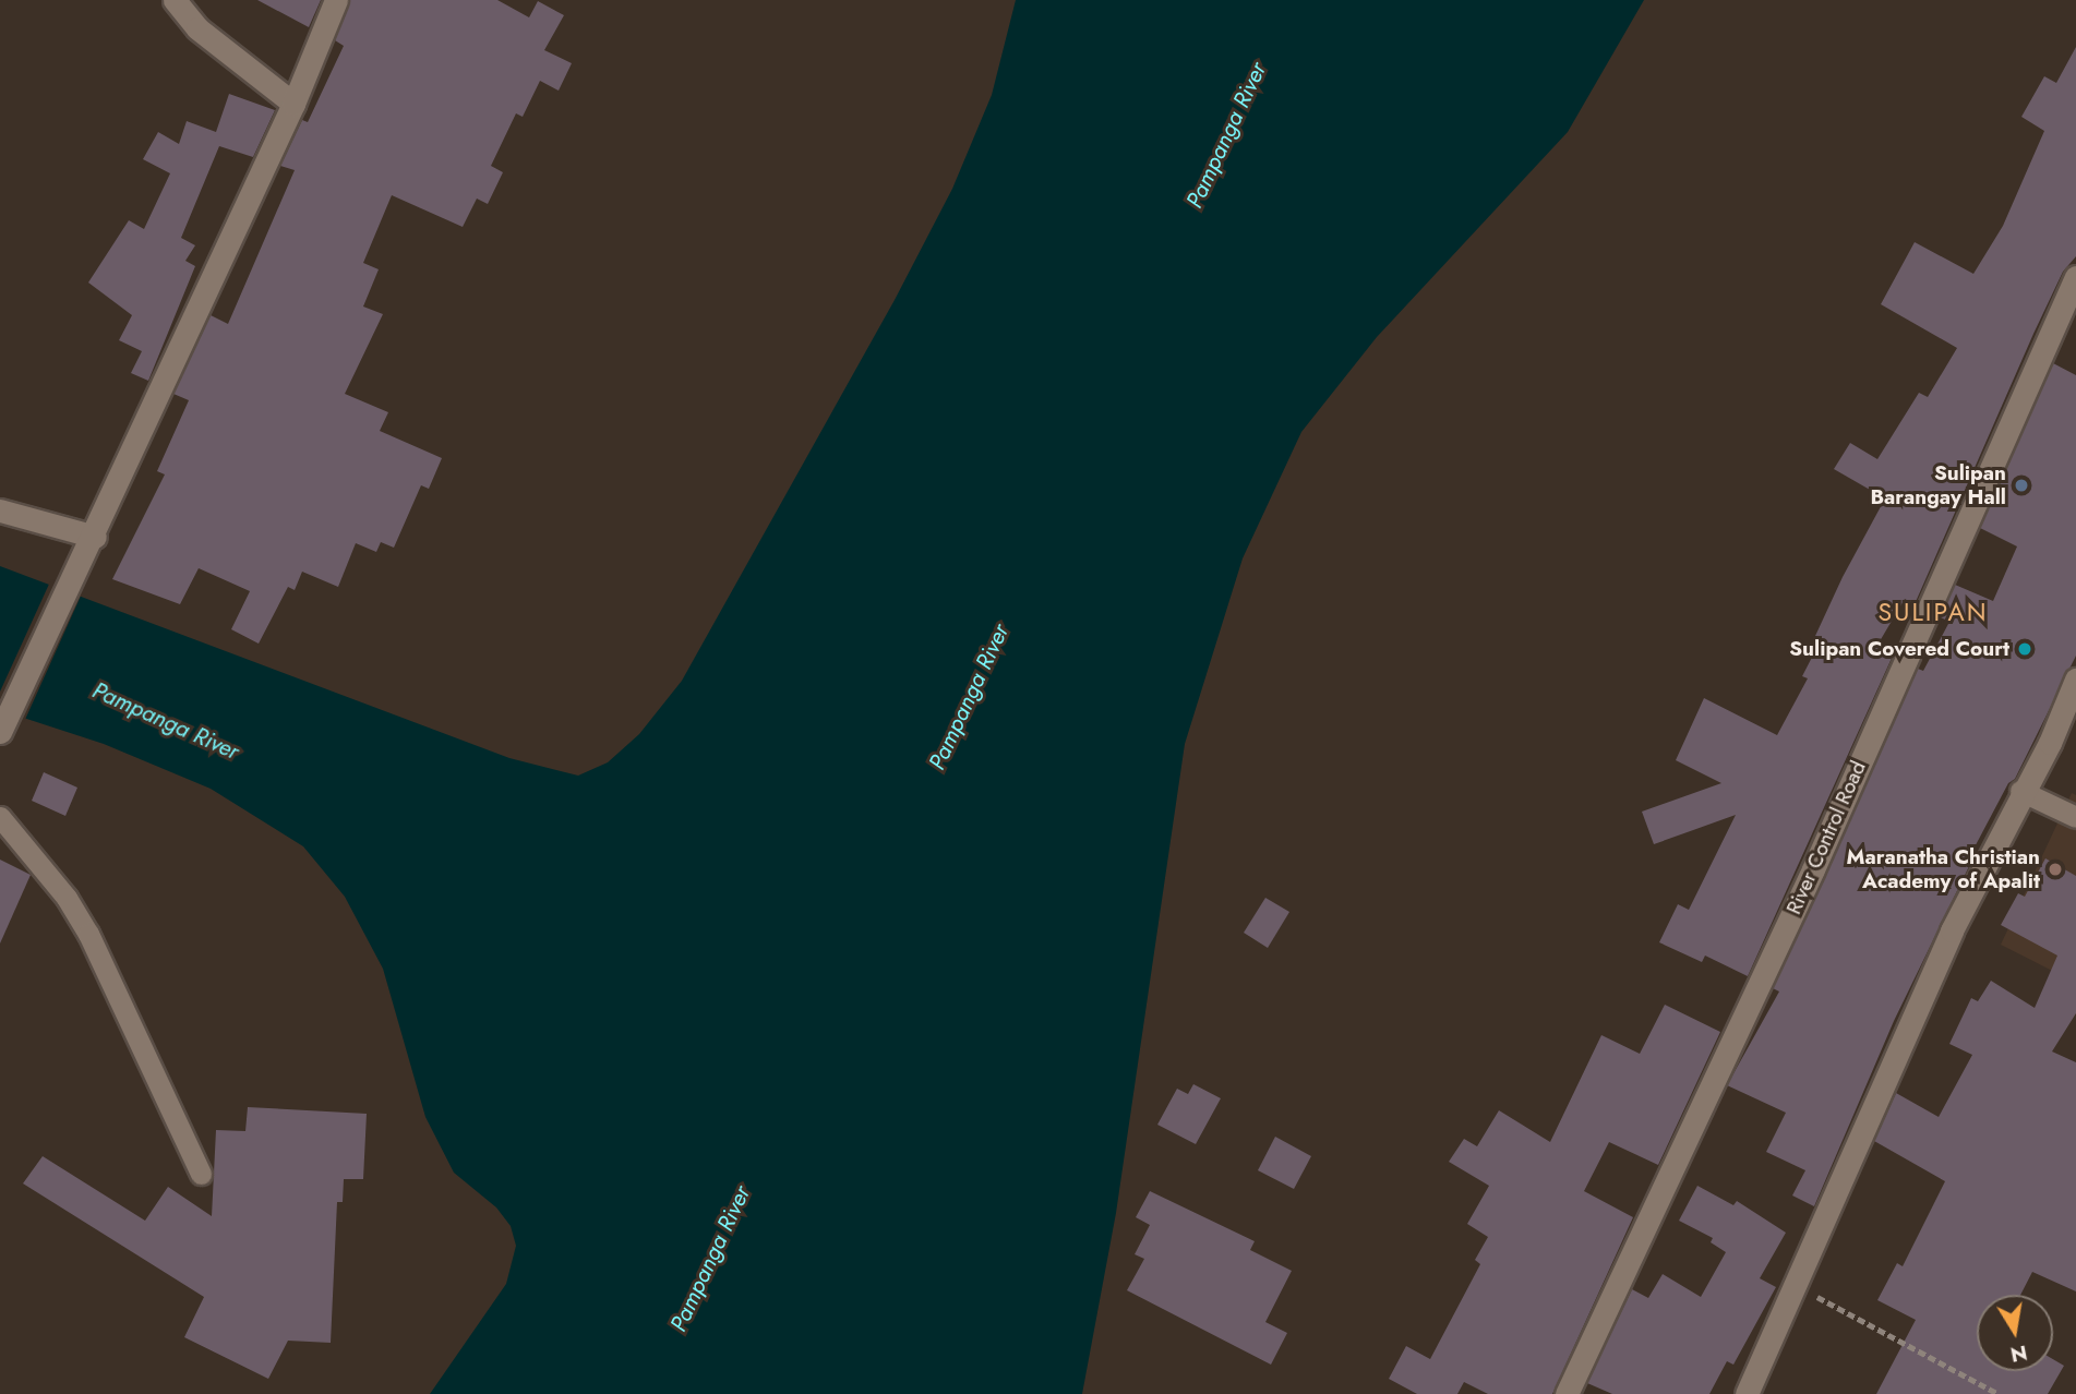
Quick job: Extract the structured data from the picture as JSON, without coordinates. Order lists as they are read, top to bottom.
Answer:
{
  "streets": {
    "street": ["River Control Road"]
  },
  "districts": ["SULIPAN"],
  "water": ["Pampanga River"],
  "places": ["Sulipan Barangay Hall", "Sulipan Covered Court", "Maranatha Christian Academy of Apalit"],
  "north": "bottom"
}
